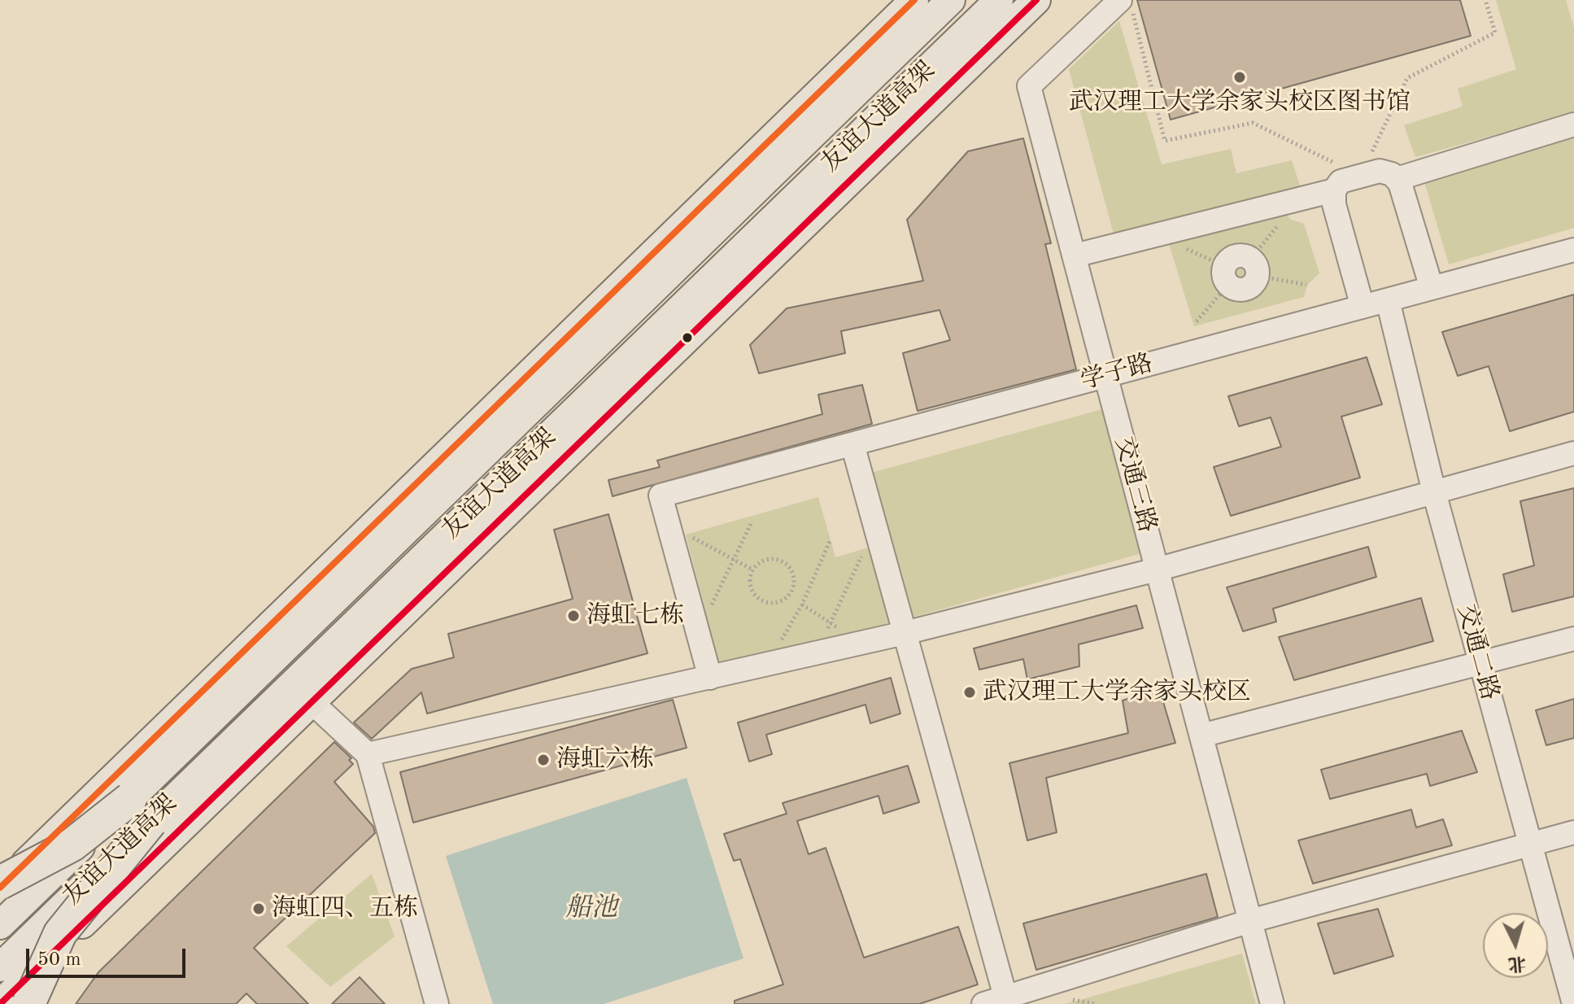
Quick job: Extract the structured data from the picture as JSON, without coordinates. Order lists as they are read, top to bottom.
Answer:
{
  "streets": {
    "main road": ["友谊大道高架"],
    "street": ["学子路", "交通三路", "交通二路"]
  },
  "crossings": [
    ["学子路", "交通三路"],
    ["学子路", "交通二路"]
  ],
  "water": ["船池"],
  "places": [
    "武汉理工大学余家头校区图书馆",
    "海虹七栋",
    "武汉理工大学余家头校区",
    "海虹六栋",
    "海虹四、五栋"
  ],
  "scale_bar": "50 m",
  "north": "bottom"
}
